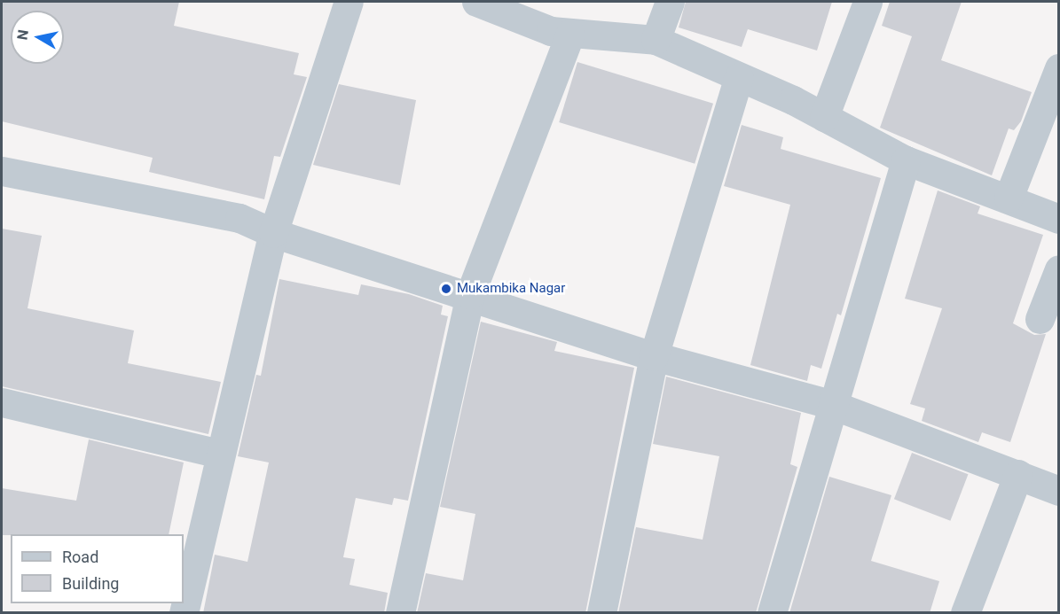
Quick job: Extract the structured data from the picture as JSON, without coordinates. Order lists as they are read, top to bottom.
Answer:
{
  "places": ["Mukambika Nagar"],
  "legend": ["Road", "Building"],
  "north": "left"
}
